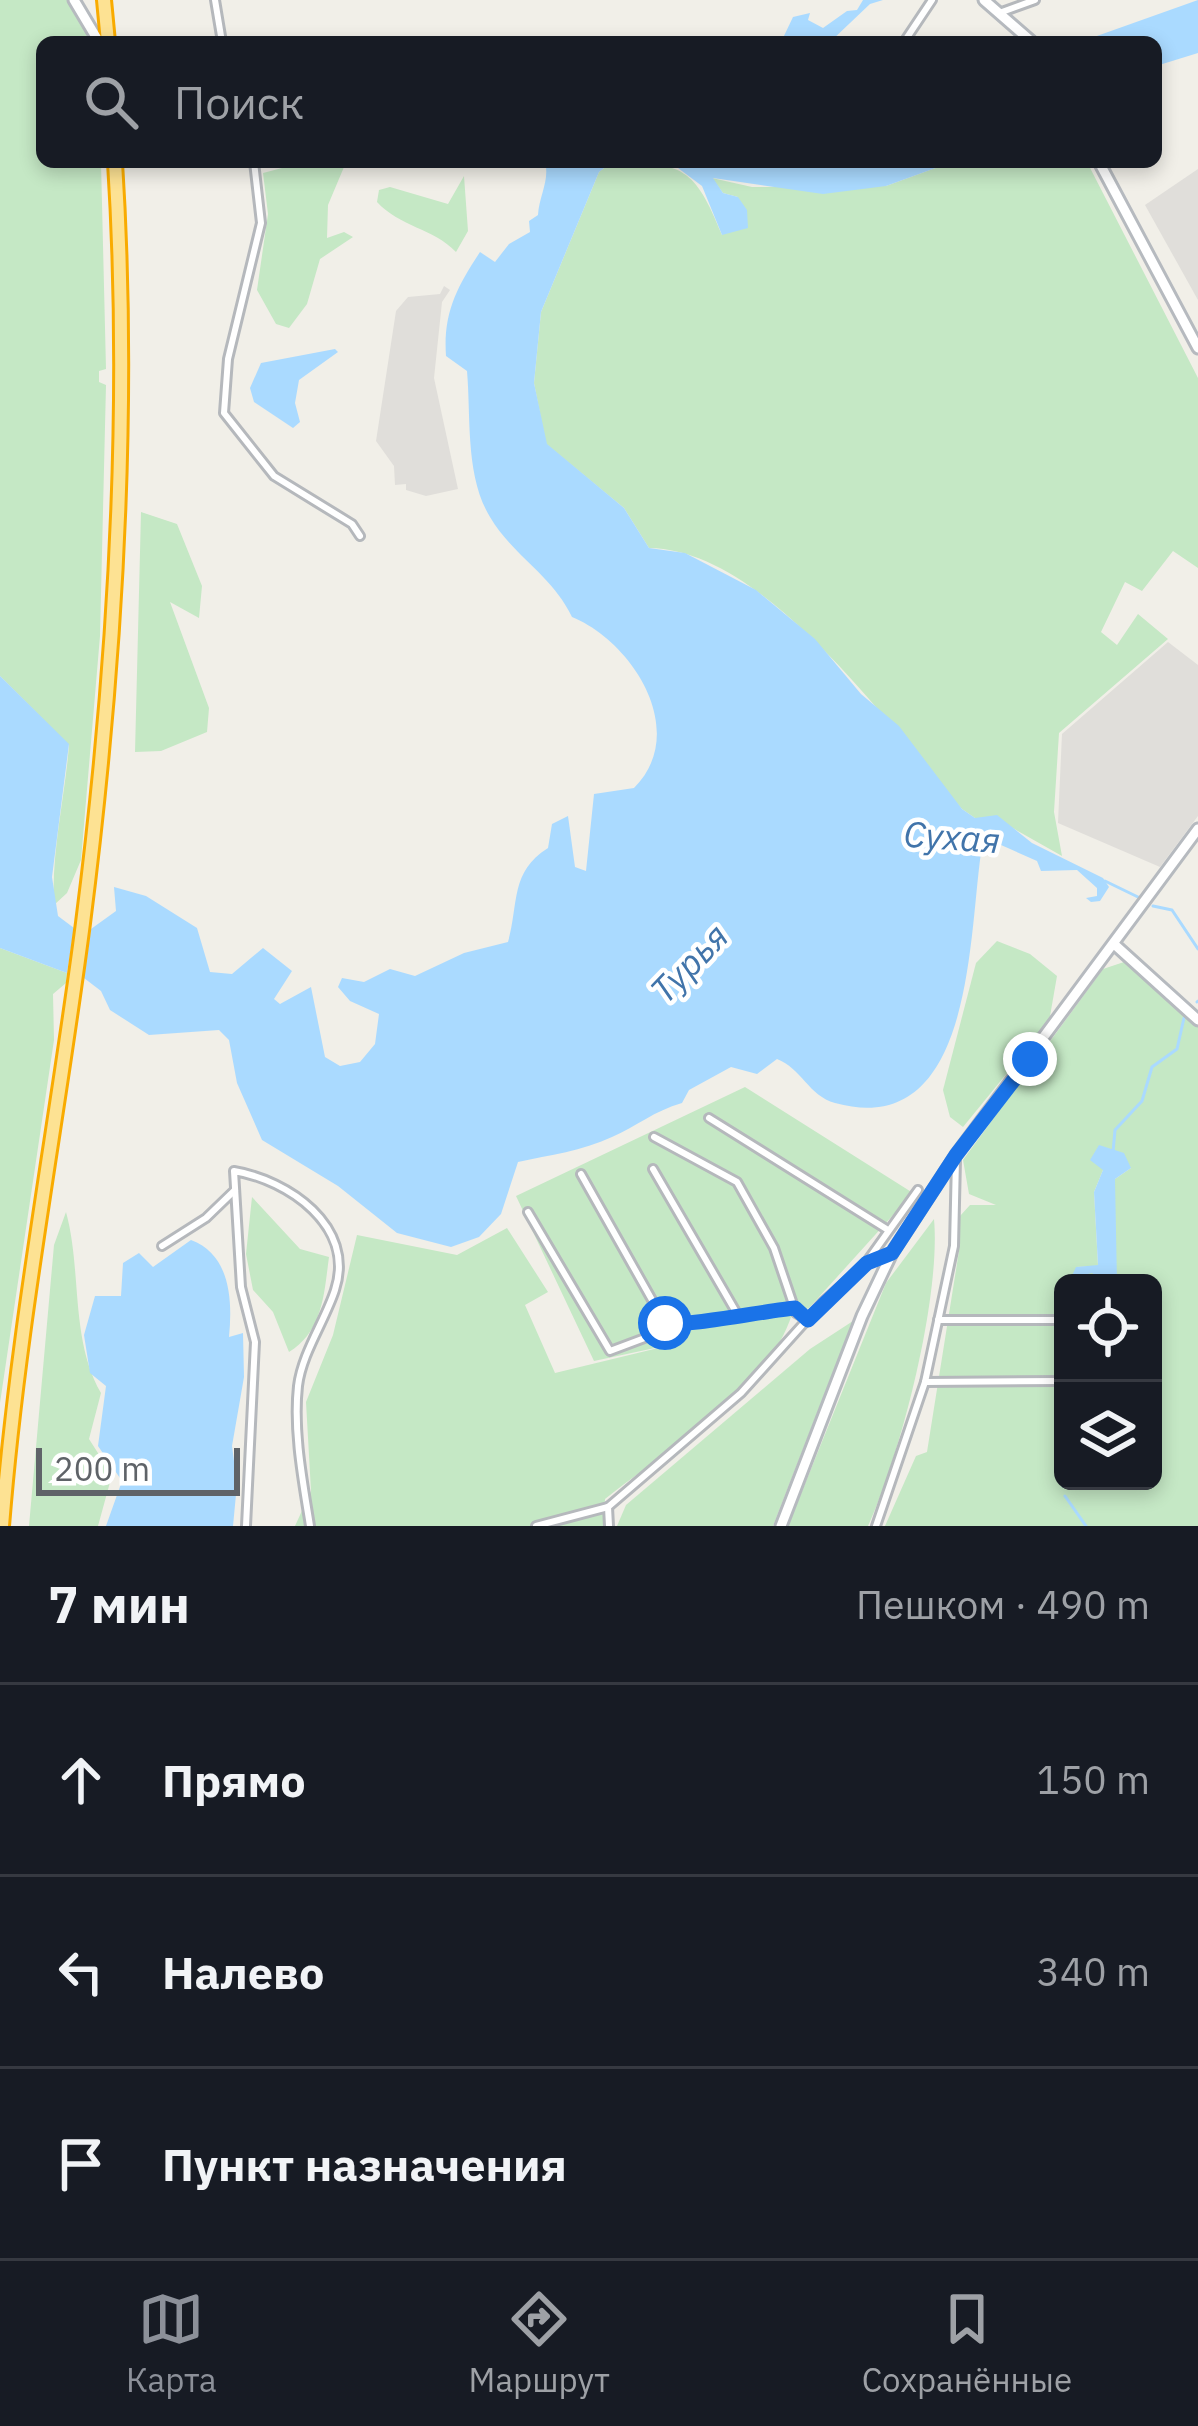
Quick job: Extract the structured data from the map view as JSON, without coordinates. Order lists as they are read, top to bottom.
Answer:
{
  "water": ["Сухая", "Турья"],
  "scale_bar": "200 m",
  "page": {
    "search": "Поиск",
    "scale": "200 m",
    "heading": ["7 мин", "Пешком · 490 m"],
    "list": [
      ["Прямо", "150 m"],
      ["Налево", "340 m"],
      "Пункт назначения"
    ],
    "nav": ["Карта", "Маршрут", "Сохранённые"]
  }
}
